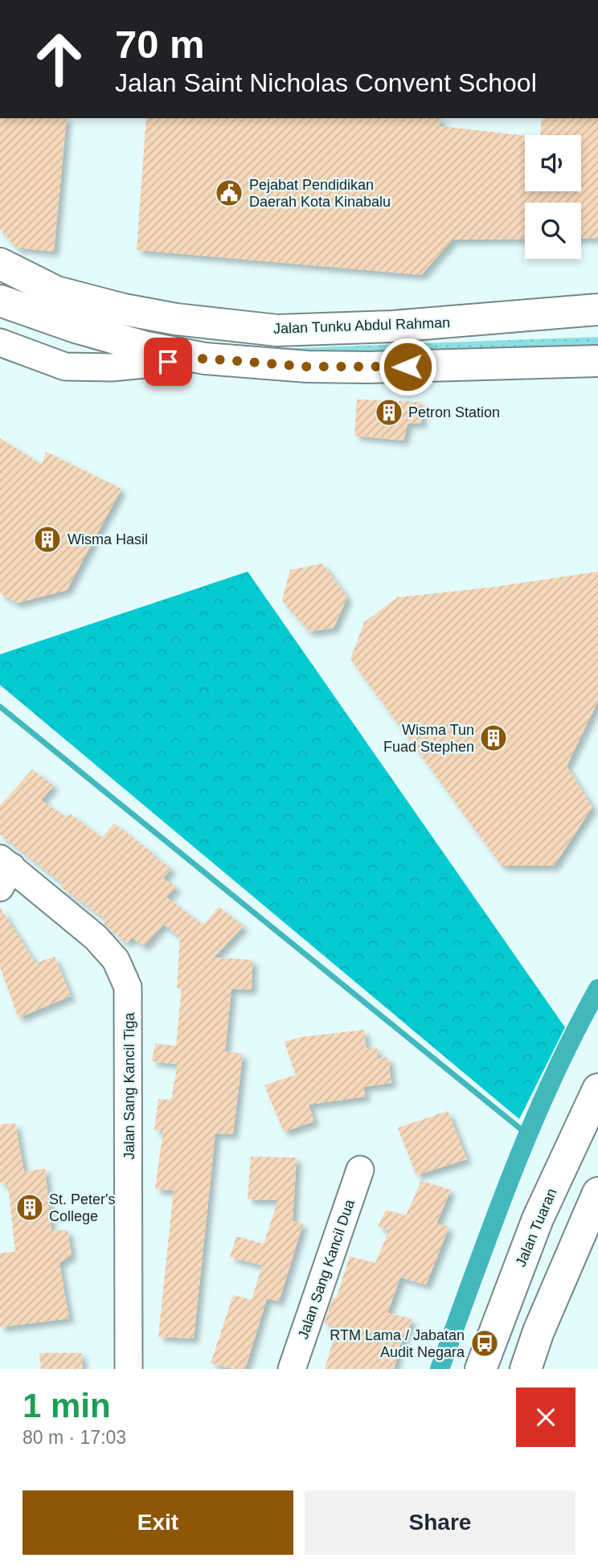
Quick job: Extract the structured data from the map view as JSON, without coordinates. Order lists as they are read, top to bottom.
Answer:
{
  "streets": {
    "main road": ["Jalan Tunku Abdul Rahman", "Jalan Tuaran"],
    "street": ["Jalan Sang Kancil Tiga", "Jalan Sang Kancil Dua"]
  },
  "places": {
    "public building": ["Pejabat Pendidikan Daerah Kota Kinabalu"],
    "building": [
      "Petron Station",
      "Wisma Hasil",
      "Wisma Tun Fuad Stephen",
      "St. Peter's College"
    ],
    "bus stop": ["RTM Lama / Jabatan Audit Negara"]
  },
  "page": {
    "turn": ["70 m", "Jalan Saint Nicholas Convent School"],
    "heading": ["1 min", "80 m · 17:03"],
    "buttons": ["Exit", "Share"]
  }
}
